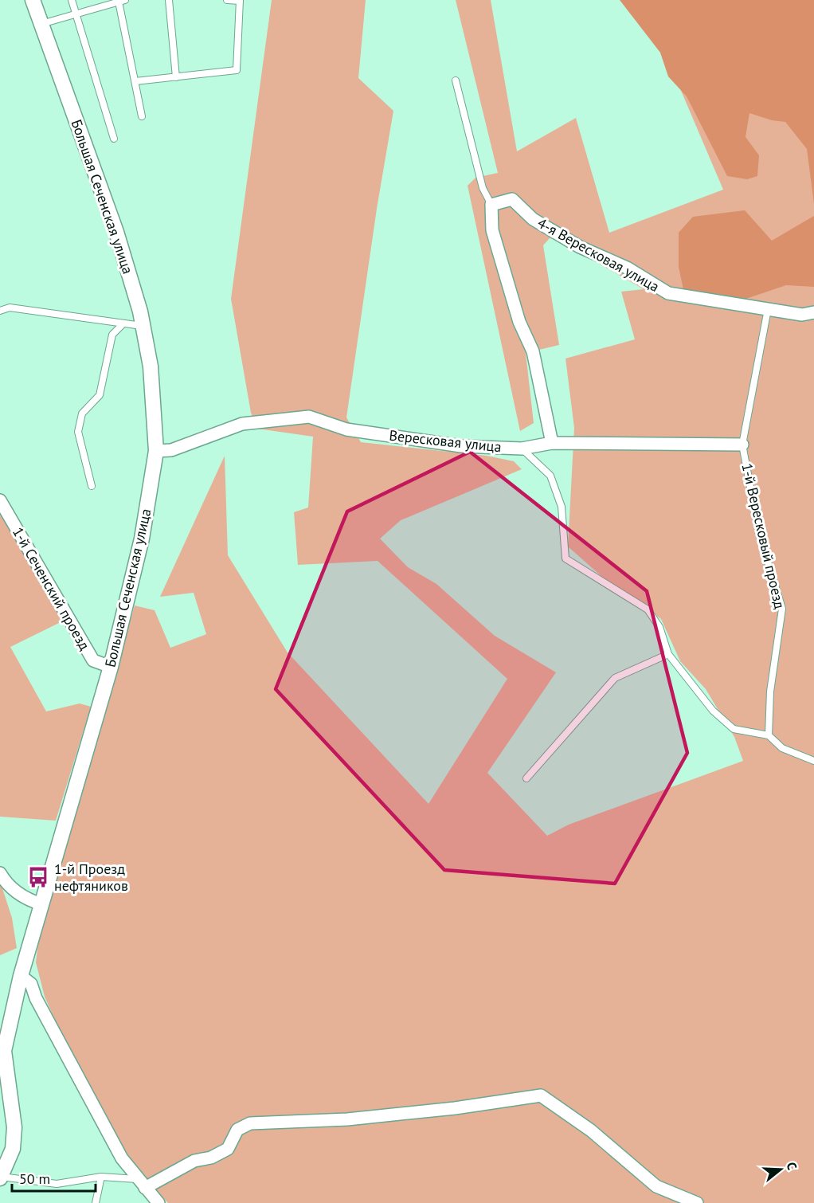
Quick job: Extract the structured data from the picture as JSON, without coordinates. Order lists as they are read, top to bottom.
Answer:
{
  "streets": {
    "street": [
      "Большая Сеченская улица",
      "4-я Вересковая улица",
      "Вересковая улица",
      "1-й Сеченский проезд"
    ],
    "lane": ["1-й Вересковый проезд"]
  },
  "crossings": [
    ["Большая Сеченская улица", "Вересковая улица"],
    ["Большая Сеченская улица", "1-й Сеченский проезд"],
    ["4-я Вересковая улица", "1-й Вересковый проезд"],
    ["Вересковая улица", "1-й Вересковый проезд"]
  ],
  "places": {
    "bus stop": ["1-й Проезд нефтяников"]
  },
  "scale_bar": "50 m",
  "north": "right"
}
